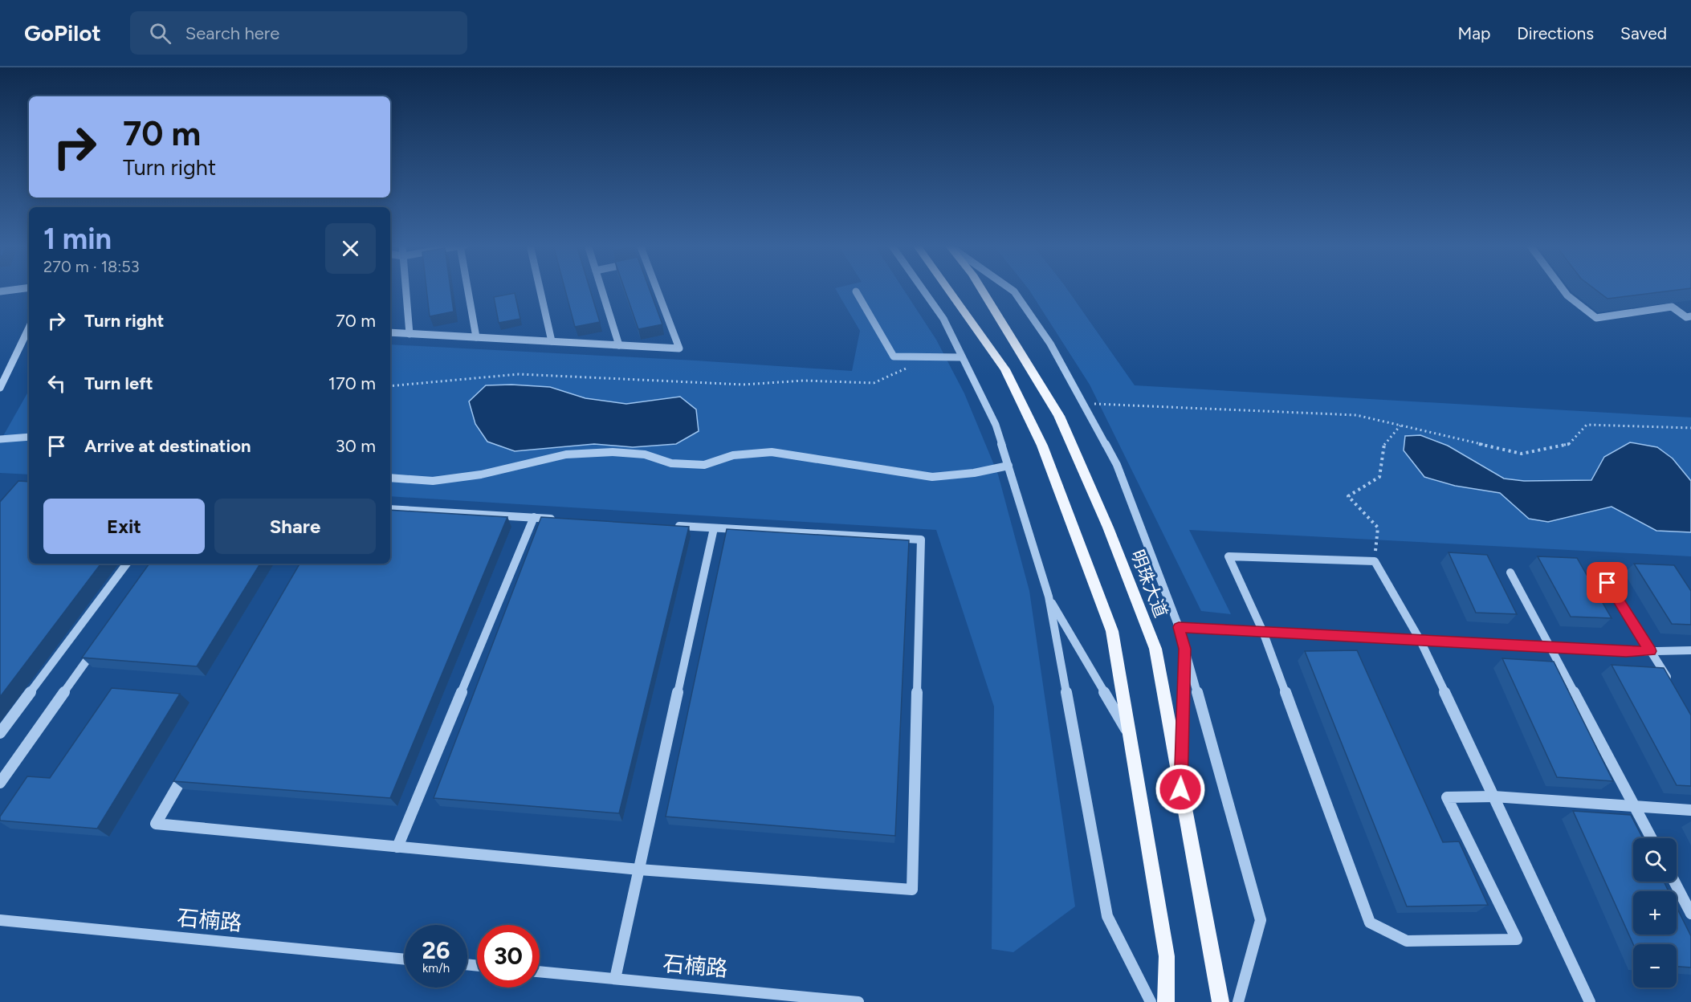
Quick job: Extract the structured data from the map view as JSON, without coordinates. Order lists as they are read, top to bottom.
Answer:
{
  "streets": {
    "main road": ["明珠大道"],
    "street": ["石楠路"]
  },
  "page": {
    "header": "GoPilot",
    "search": "Search here",
    "nav": ["Map", "Directions", "Saved"],
    "turn": ["70 m", "Turn right"],
    "heading": ["1 min", "270 m · 18:53"],
    "list": [
      {
        "name": "Turn right",
        "value": "70 m"
      },
      {
        "name": "Turn left",
        "value": "170 m"
      },
      {
        "name": "Arrive at destination",
        "value": "30 m"
      }
    ],
    "buttons": ["Exit", "Share"],
    "map_buttons": ["+", "−"],
    "speed": "26 km/h",
    "limit": "30"
  }
}
